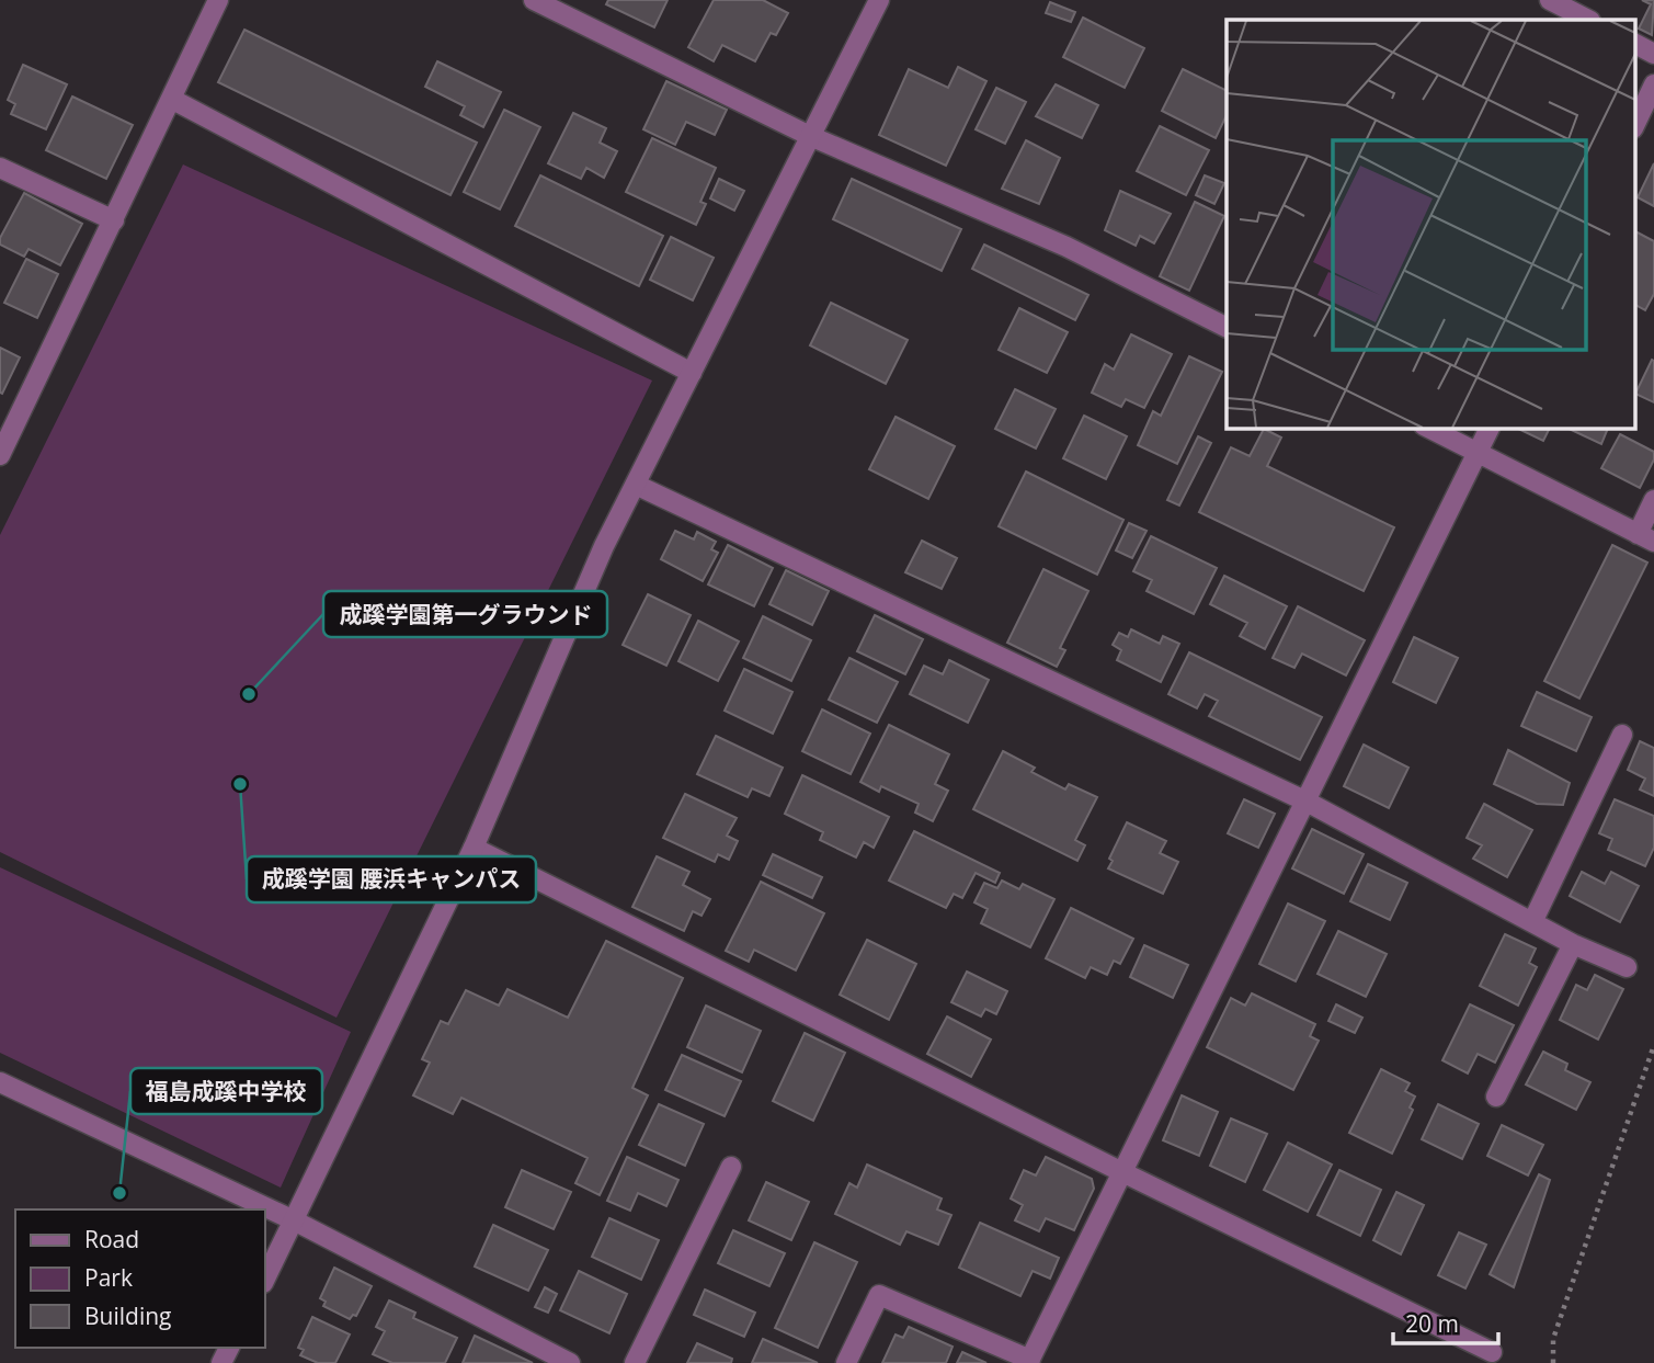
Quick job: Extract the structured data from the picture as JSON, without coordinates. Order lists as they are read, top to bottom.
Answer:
{
  "places": ["成蹊学園第一グラウンド", "成蹊学園 腰浜キャンパス", "福島成蹊中学校"],
  "legend": ["Road", "Park", "Building"],
  "scale_bar": "20 m"
}
